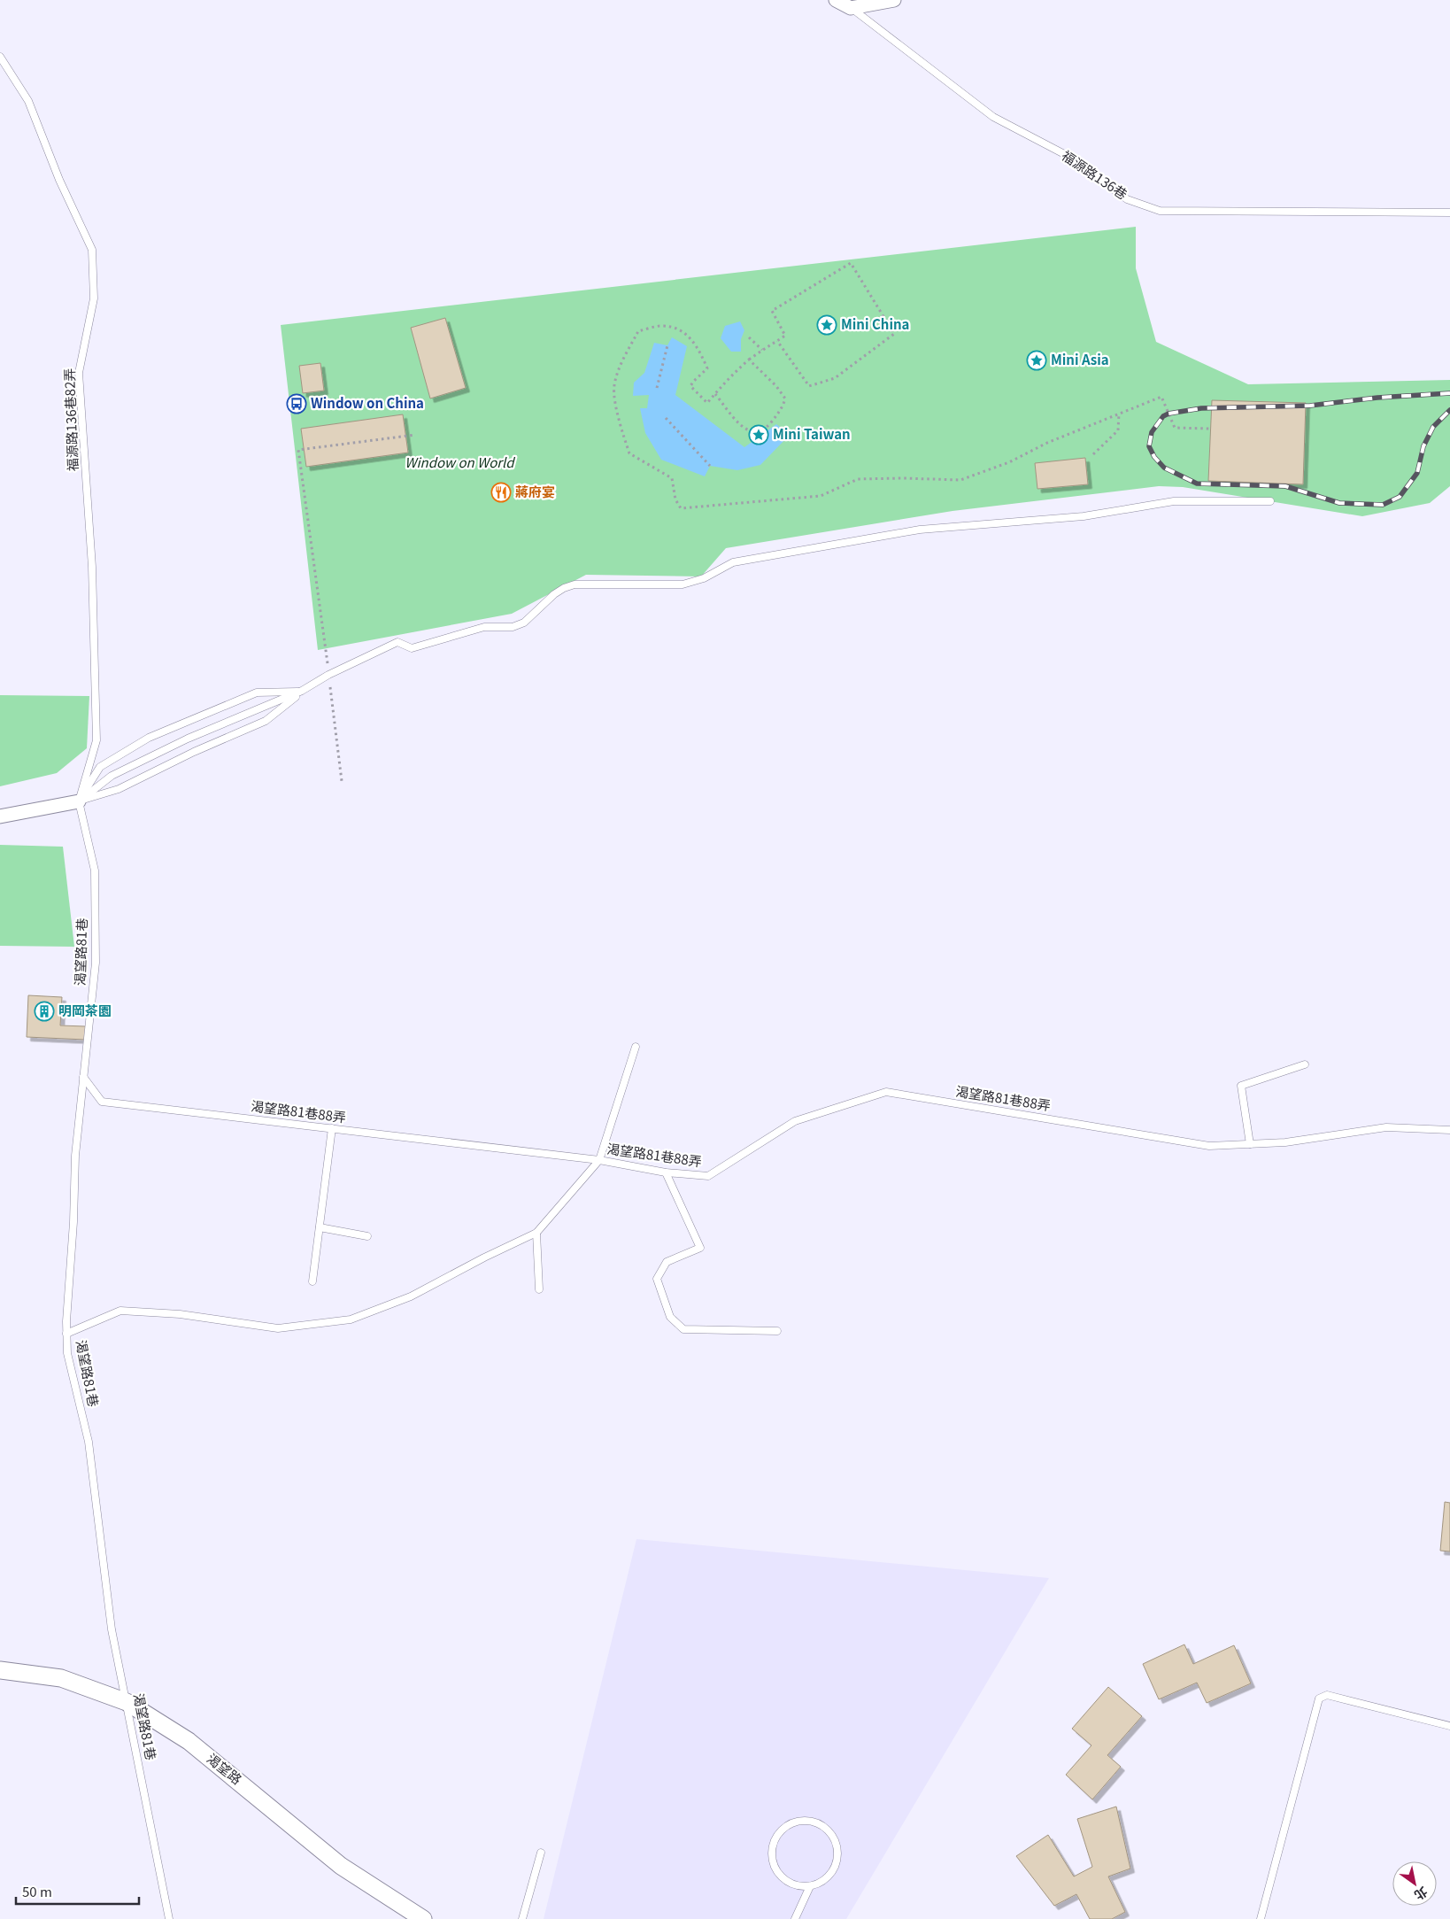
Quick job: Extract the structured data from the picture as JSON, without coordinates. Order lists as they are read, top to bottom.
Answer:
{
  "streets": {
    "street": ["福源路136巷", "渴望路"],
    "lane": ["福源路136巷82弄", "渴望路81巷", "渴望路81巷88弄"]
  },
  "crossings": [
    ["福源路136巷82弄", "渴望路81巷"],
    ["渴望路81巷", "渴望路81巷88弄"],
    ["渴望路81巷", "渴望路"]
  ],
  "parks": ["Window on World"],
  "places": {
    "place": ["Mini China", "Mini Asia", "Mini Taiwan"],
    "bus stop": ["Window on China"],
    "restaurant": ["蔣府宴"],
    "building": ["明岡茶園"]
  },
  "scale_bar": "50 m",
  "north": "bottom right"
}
